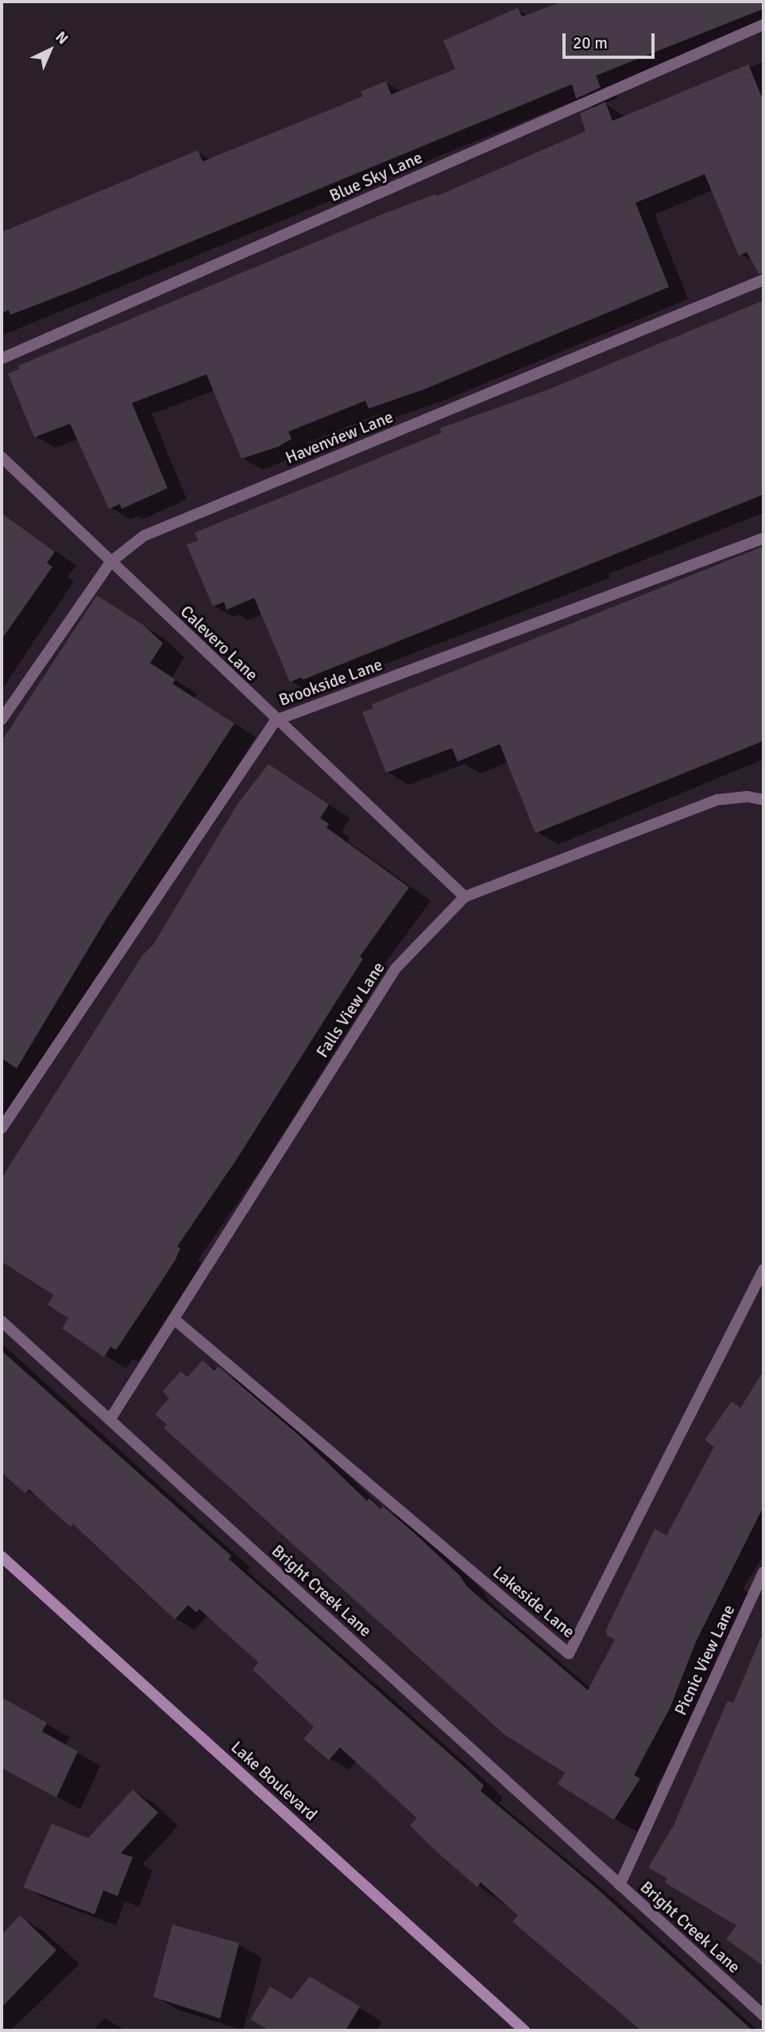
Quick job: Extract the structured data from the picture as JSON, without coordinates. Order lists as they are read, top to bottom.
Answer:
{
  "streets": {
    "main road": ["Lake Boulevard"],
    "street": [
      "Blue Sky Lane",
      "Havenview Lane",
      "Calevero Lane",
      "Brookside Lane",
      "Falls View Lane",
      "Bright Creek Lane",
      "Lakeside Lane",
      "Picnic View Lane"
    ]
  },
  "crossings": [
    ["Havenview Lane", "Calevero Lane"],
    ["Calevero Lane", "Brookside Lane"],
    ["Calevero Lane", "Falls View Lane"],
    ["Falls View Lane", "Bright Creek Lane"],
    ["Falls View Lane", "Lakeside Lane"],
    ["Bright Creek Lane", "Picnic View Lane"]
  ],
  "scale_bar": "20 m",
  "north": "top right"
}
